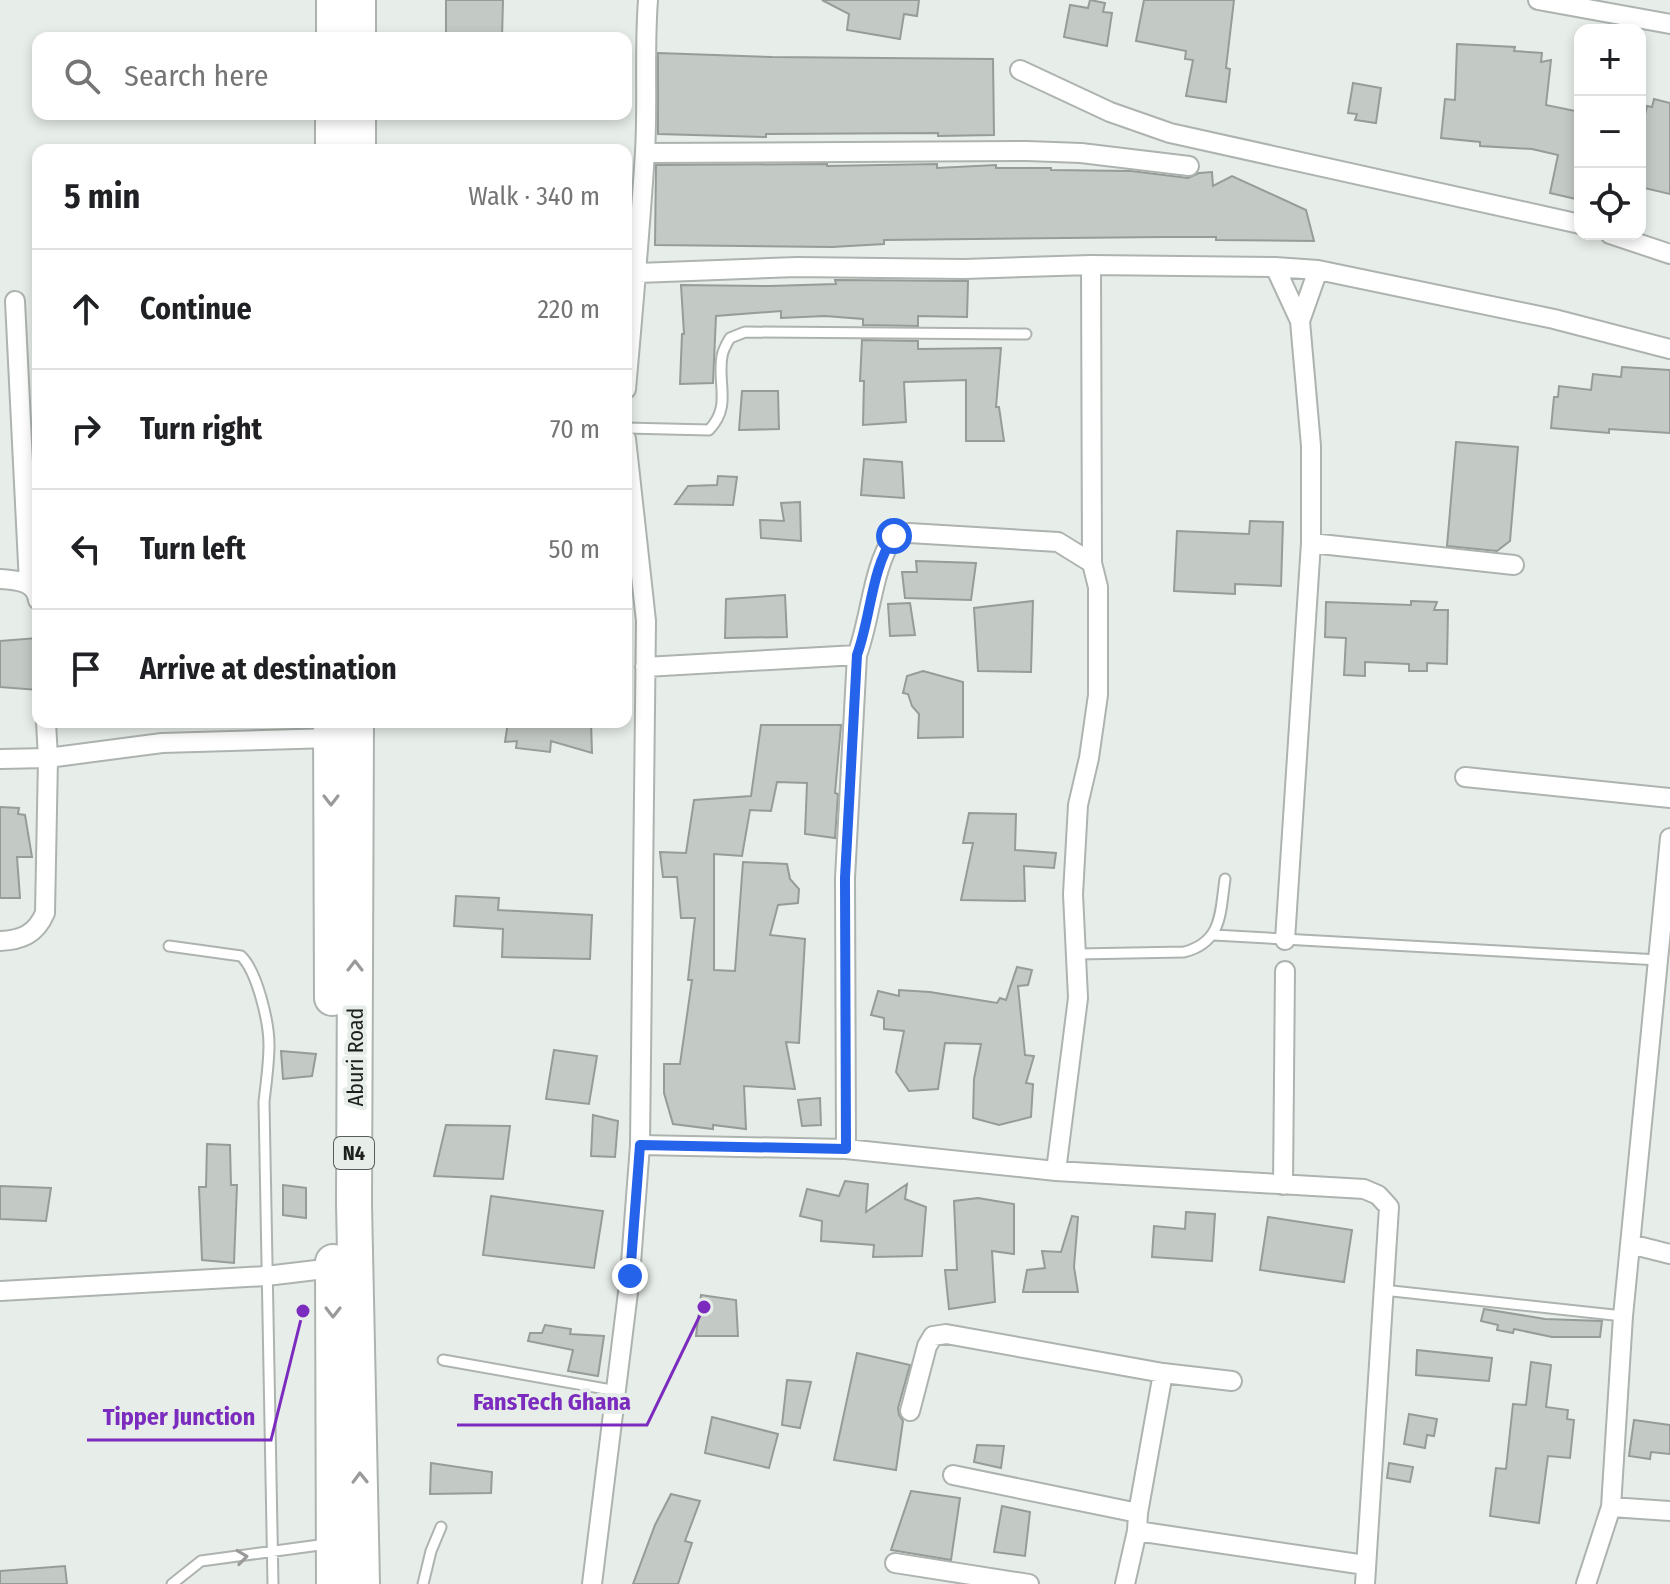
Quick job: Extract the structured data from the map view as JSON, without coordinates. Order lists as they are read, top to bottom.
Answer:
{
  "streets": {
    "highway": ["Aburi Road", "N4"]
  },
  "places": ["FansTech Ghana", "Tipper Junction"],
  "page": {
    "map_buttons": ["+", "−"],
    "search": "Search here",
    "heading": ["5 min", "Walk · 340 m"],
    "list": [
      ["Continue", "220 m"],
      ["Turn right", "70 m"],
      ["Turn left", "50 m"],
      "Arrive at destination"
    ]
  }
}
